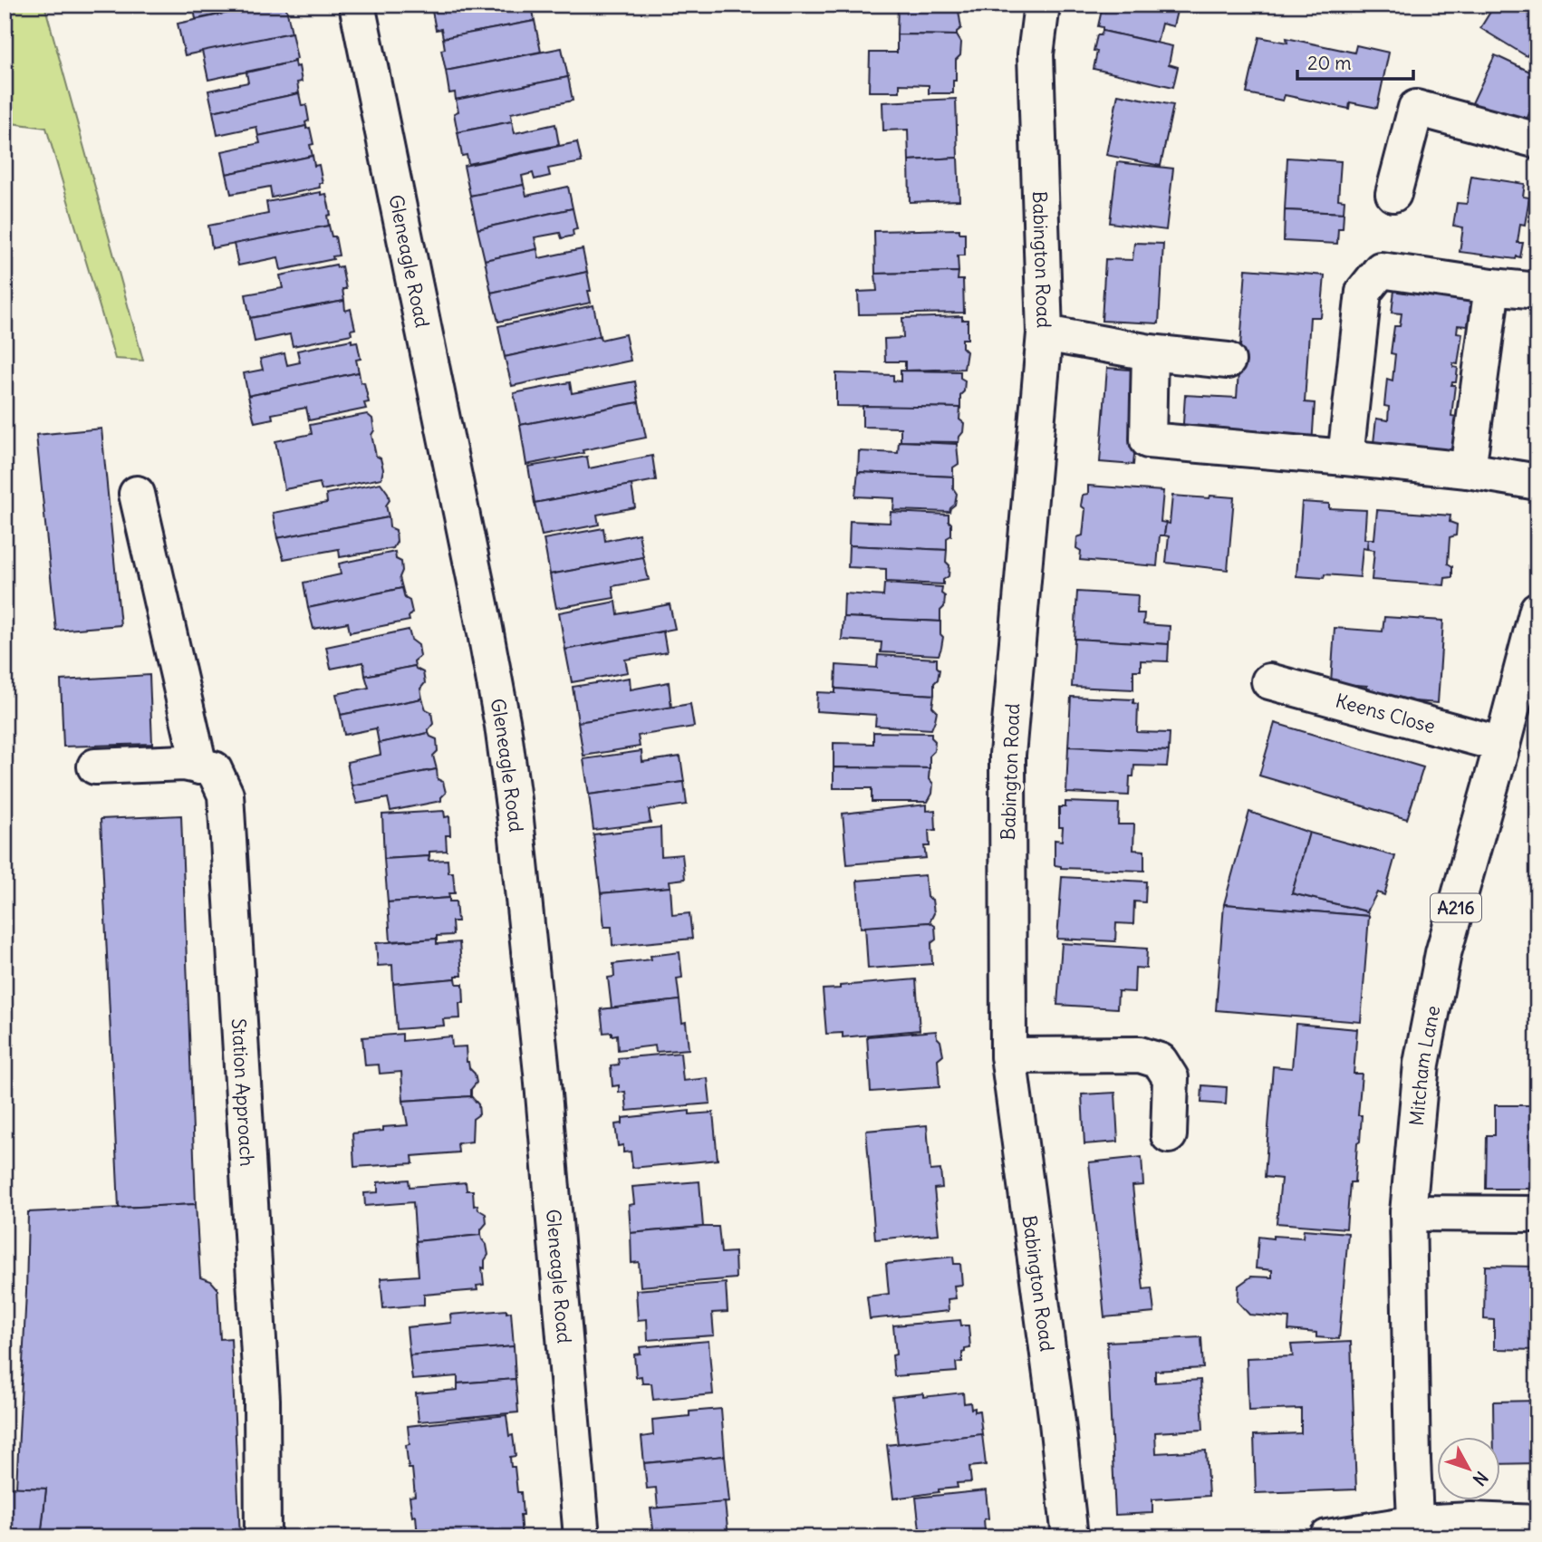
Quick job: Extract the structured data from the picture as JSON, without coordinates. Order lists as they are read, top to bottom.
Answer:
{
  "streets": {
    "main road": [
      "Babington Road",
      "Gleneagle Road",
      "Keens Close",
      "A216",
      "Mitcham Lane",
      "Station Approach"
    ]
  },
  "crossings": [
    ["Keens Close", "Mitcham Lane"]
  ],
  "scale_bar": "20 m",
  "north": "bottom right"
}
